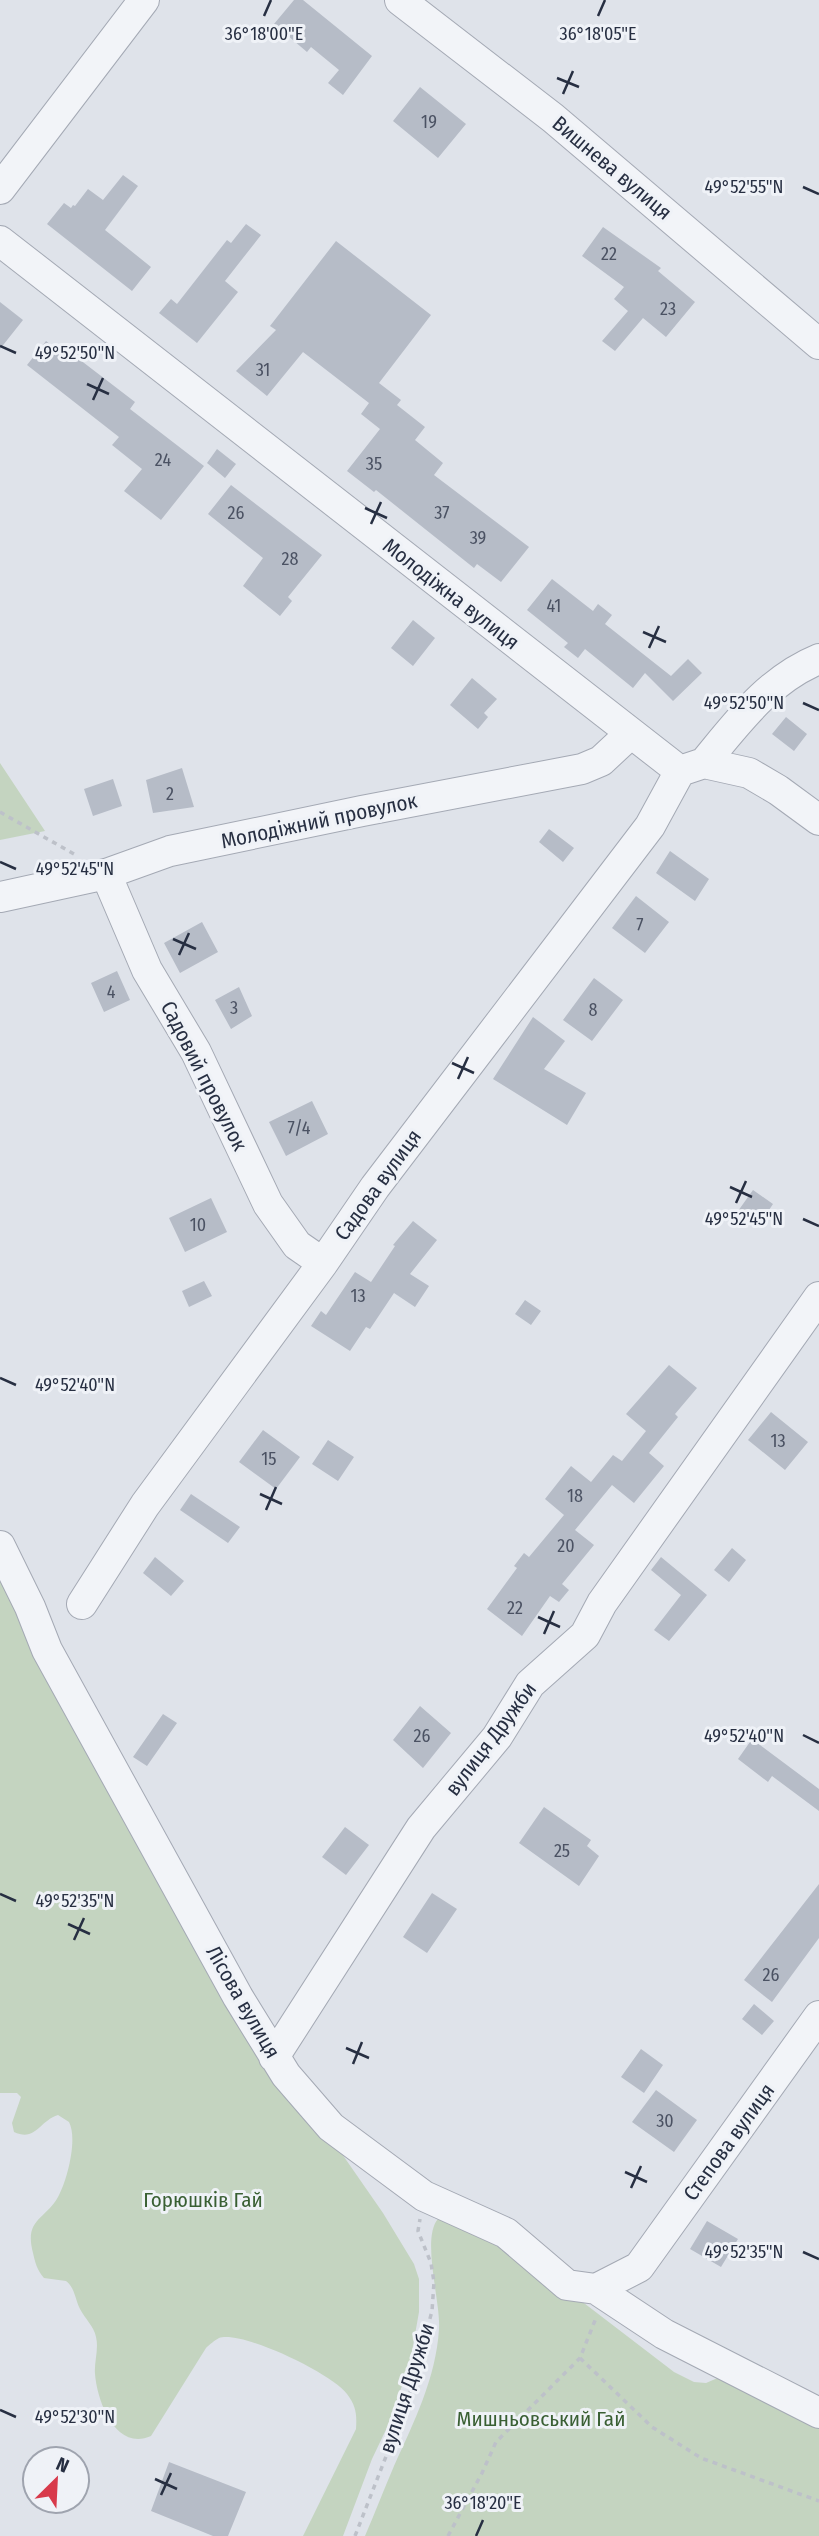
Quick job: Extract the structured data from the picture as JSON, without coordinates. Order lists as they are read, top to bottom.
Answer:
{
  "streets": {
    "street": [
      "Вишнева вулиця",
      "Молодіжна вулиця",
      "Молодіжний провулок",
      "Садовий провулок",
      "Садова вулиця",
      "вулиця Дружби",
      "Лісова вулиця",
      "Степова вулиця"
    ]
  },
  "crossings": [
    ["Молодіжна вулиця", "Молодіжний провулок"],
    ["Молодіжна вулиця", "Садова вулиця"],
    ["Молодіжний провулок", "Садовий провулок"],
    ["Садовий провулок", "Садова вулиця"],
    ["вулиця Дружби", "Лісова вулиця"],
    ["Лісова вулиця", "Степова вулиця"]
  ],
  "parks": ["Горюшків Гай", "Мишньовський Гай"],
  "house_numbers": [
    "19",
    "22",
    "23",
    "31",
    "24",
    "35",
    "26",
    "37",
    "39",
    "28",
    "41",
    "2",
    "7",
    "4",
    "3",
    "8",
    "7/4",
    "10",
    "13",
    "13",
    "15",
    "18",
    "20",
    "22",
    "26",
    "25",
    "26",
    "30"
  ],
  "north": "top right",
  "coordinates": [
    "36°18'00\"E",
    "36°18'05\"E",
    "49°52'55\"N",
    "49°52'50\"N",
    "49°52'45\"N",
    "49°52'40\"N",
    "49°52'35\"N",
    "49°52'30\"N",
    "36°18'20\"E"
  ]
}
